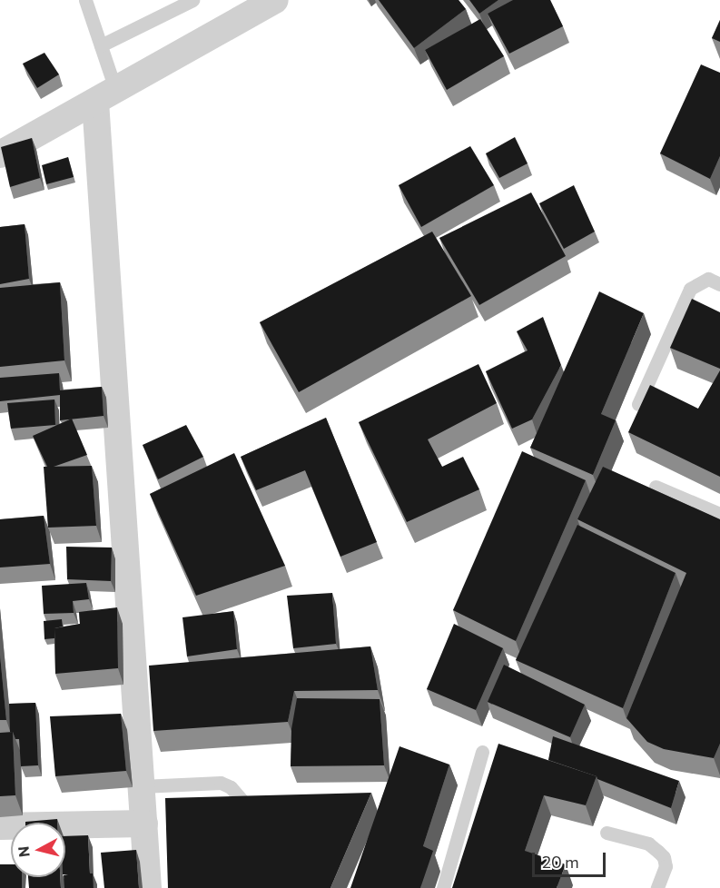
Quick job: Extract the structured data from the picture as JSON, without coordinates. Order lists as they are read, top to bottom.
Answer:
{
  "scale_bar": "20 m",
  "north": "left"
}
